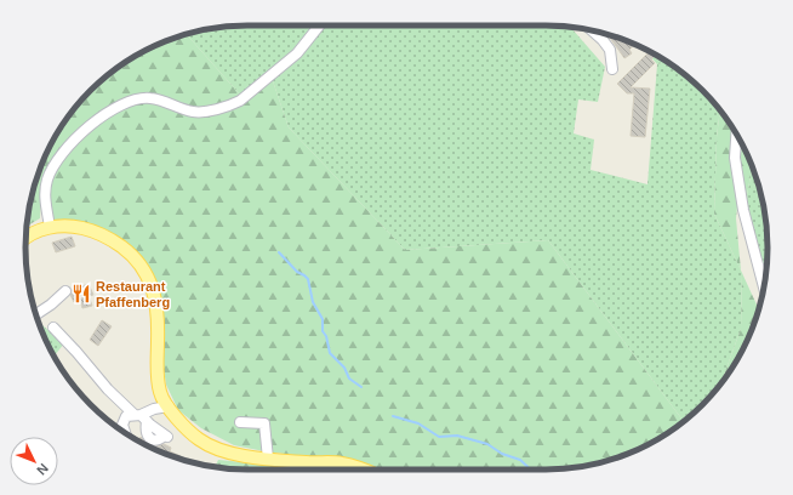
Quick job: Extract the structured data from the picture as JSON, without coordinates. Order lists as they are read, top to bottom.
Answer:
{
  "places": {
    "restaurant": ["Restaurant Pfaffenberg"]
  },
  "north": "bottom right"
}
